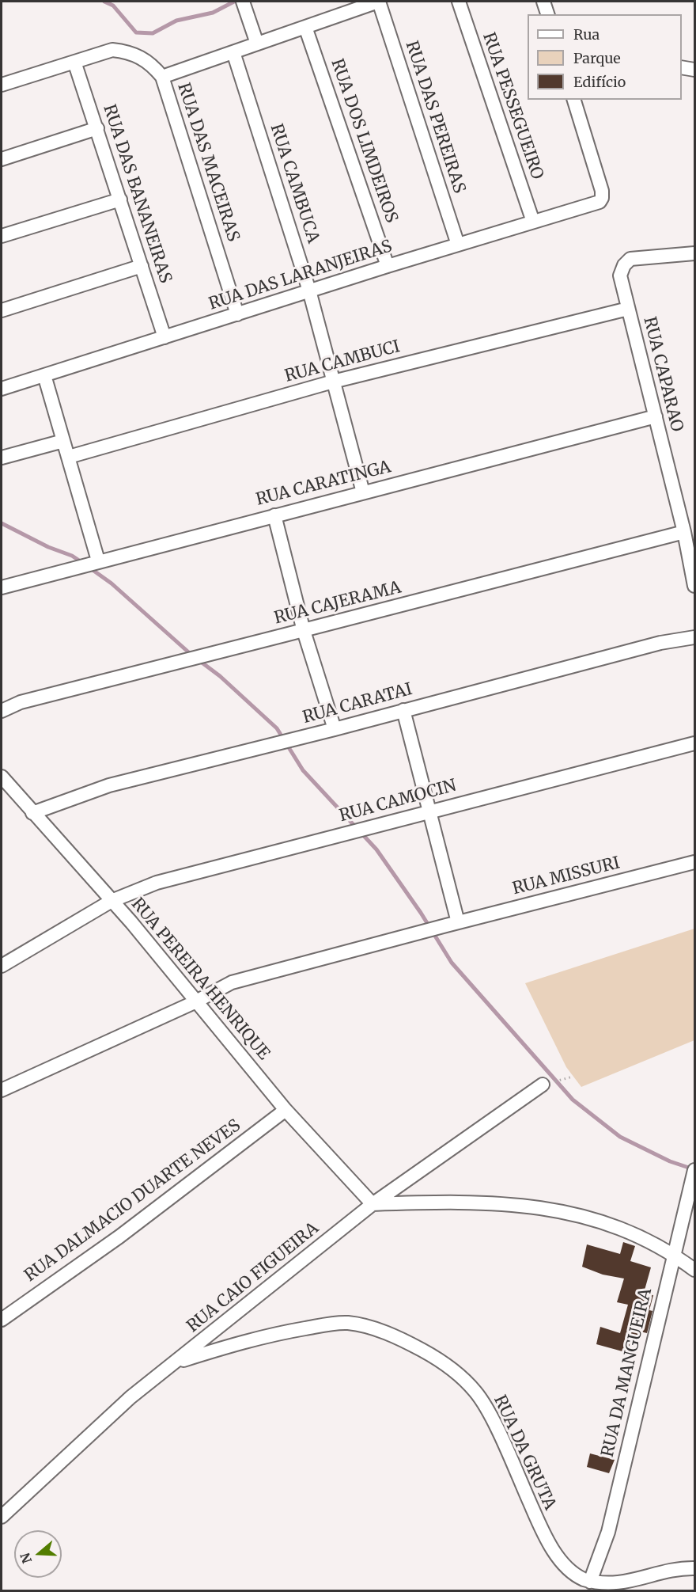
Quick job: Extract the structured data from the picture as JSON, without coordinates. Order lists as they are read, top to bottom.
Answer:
{
  "streets": {
    "street": [
      "RUA PESSEGUEIRO",
      "RUA DAS PEREIRAS",
      "RUA DOS LIMDEIROS",
      "RUA DAS MACEIRAS",
      "RUA CAMBUCA",
      "RUA DAS BANANEIRAS",
      "RUA DAS LARANJEIRAS",
      "RUA CAMBUCI",
      "RUA CAPARAO",
      "RUA CARATINGA",
      "RUA CAJERAMA",
      "RUA CARATAI",
      "RUA CAMOCIN",
      "RUA MISSURI",
      "RUA PEREIRA HENRIQUE",
      "RUA DALMACIO DUARTE NEVES",
      "RUA CAIO FIGUEIRA",
      "RUA DA MANGUEIRA",
      "RUA DA GRUTA"
    ]
  },
  "crossings": [
    ["RUA PESSEGUEIRO", "RUA DAS LARANJEIRAS"],
    ["RUA DAS PEREIRAS", "RUA DAS LARANJEIRAS"],
    ["RUA DOS LIMDEIROS", "RUA DAS LARANJEIRAS"],
    ["RUA DAS MACEIRAS", "RUA DAS BANANEIRAS"],
    ["RUA DAS MACEIRAS", "RUA DAS LARANJEIRAS"],
    ["RUA CAMBUCA", "RUA DAS LARANJEIRAS"],
    ["RUA CAMBUCA", "RUA CAMBUCI"],
    ["RUA CAMBUCA", "RUA CARATINGA"],
    ["RUA DAS BANANEIRAS", "RUA DAS LARANJEIRAS"],
    ["RUA CAMBUCI", "RUA CAPARAO"],
    ["RUA CAPARAO", "RUA CARATINGA"],
    ["RUA CAPARAO", "RUA CAJERAMA"],
    ["RUA CARATAI", "RUA PEREIRA HENRIQUE"],
    ["RUA CAMOCIN", "RUA PEREIRA HENRIQUE"],
    ["RUA MISSURI", "RUA PEREIRA HENRIQUE"],
    ["RUA PEREIRA HENRIQUE", "RUA DALMACIO DUARTE NEVES"],
    ["RUA PEREIRA HENRIQUE", "RUA CAIO FIGUEIRA"],
    ["RUA CAIO FIGUEIRA", "RUA DA GRUTA"],
    ["RUA DA MANGUEIRA", "RUA DA GRUTA"]
  ],
  "legend": ["Rua", "Parque", "Edifício"],
  "north": "left"
}
